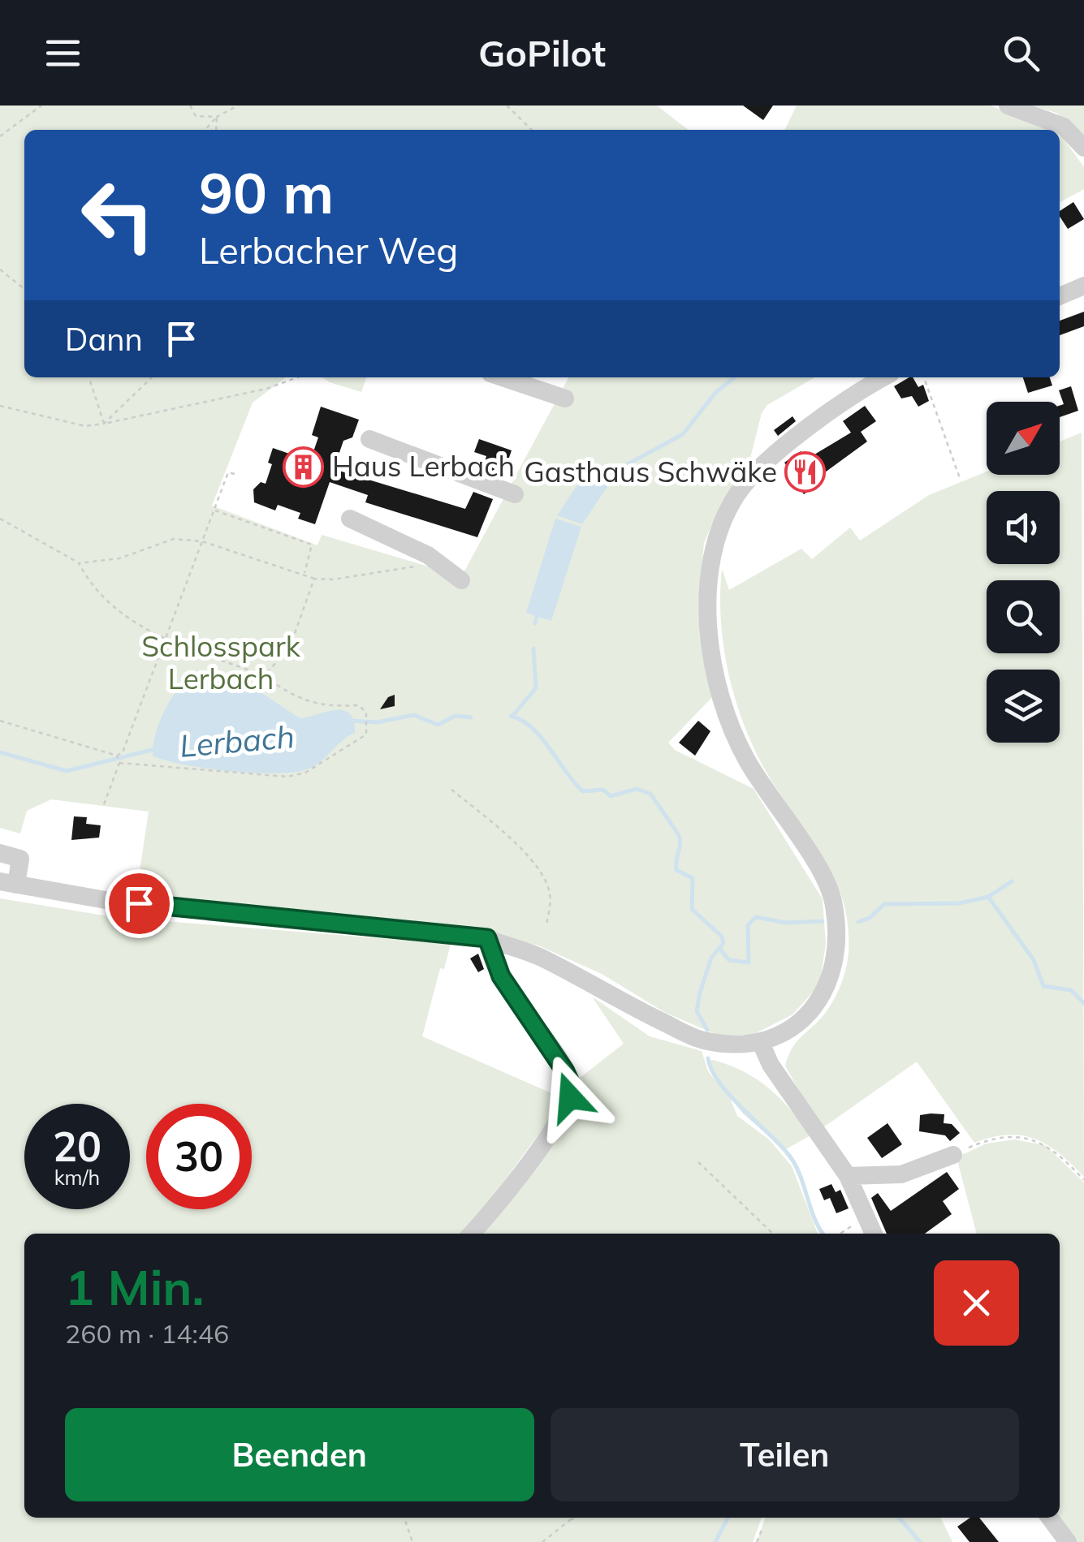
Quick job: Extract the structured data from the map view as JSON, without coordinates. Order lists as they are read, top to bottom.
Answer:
{
  "water": ["Lerbach"],
  "parks": ["Schlosspark Lerbach"],
  "places": {
    "building": ["Haus Lerbach"],
    "restaurant": ["Gasthaus Schwäke"]
  },
  "north": "top right",
  "page": {
    "header": "GoPilot",
    "turn": ["90 m", "Lerbacher Weg"],
    "then": "Dann",
    "speed": "20 km/h",
    "limit": "30",
    "heading": ["1 Min.", "260 m · 14:46"],
    "buttons": ["Beenden", "Teilen"]
  }
}
